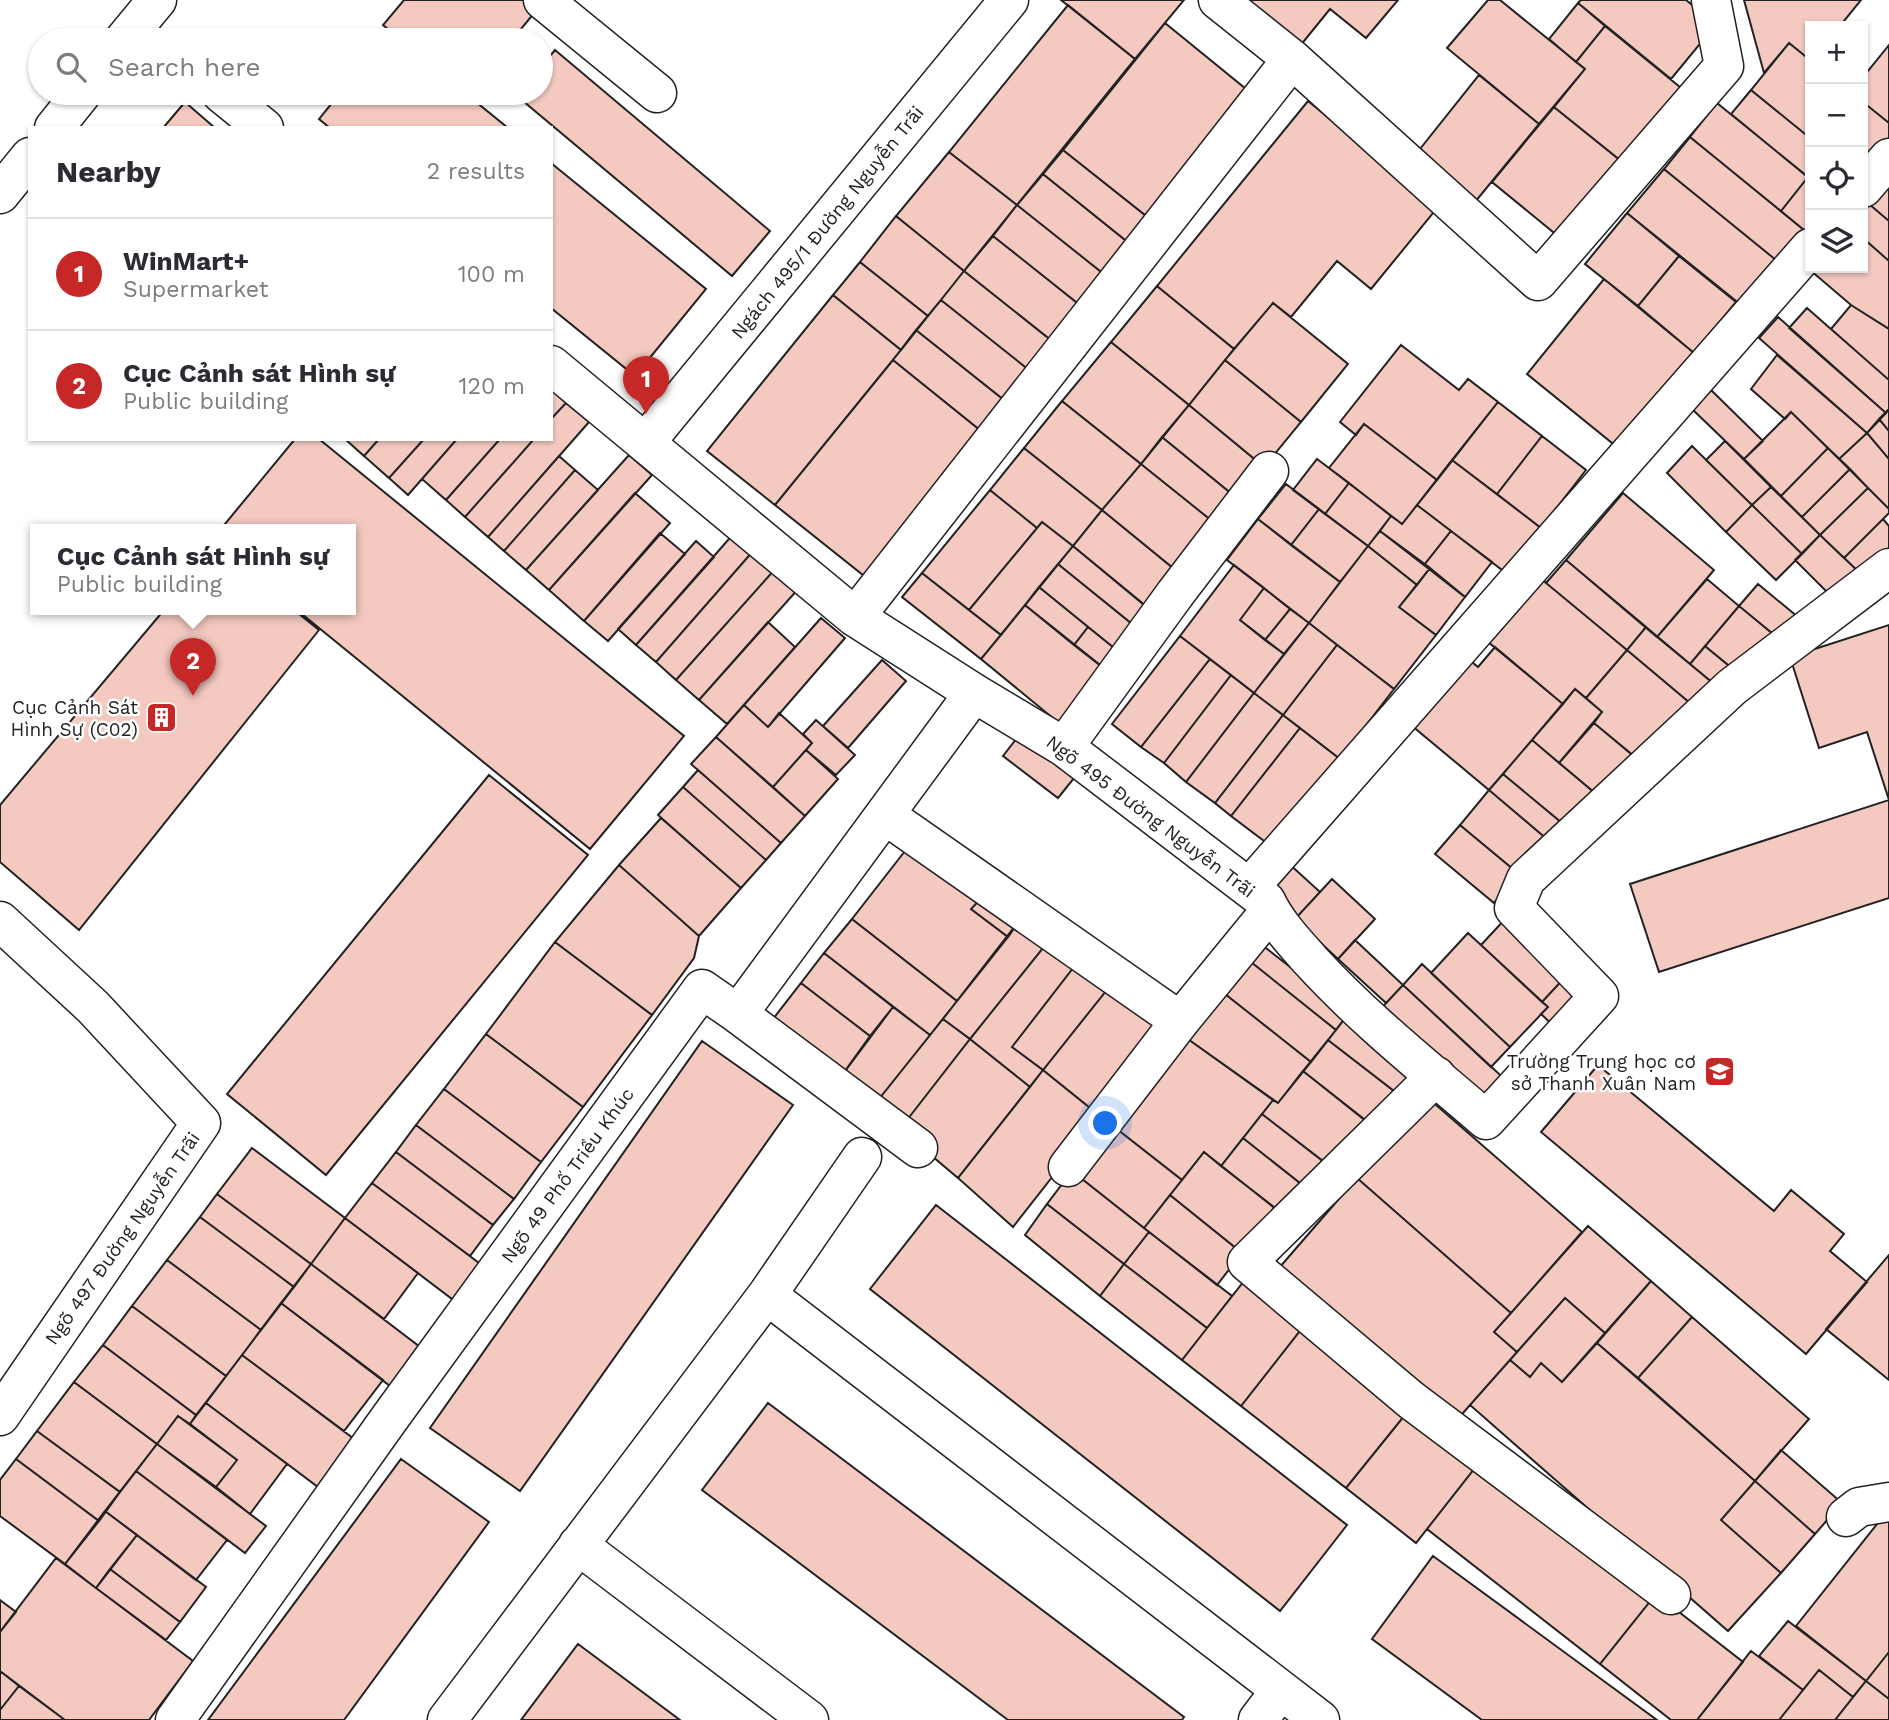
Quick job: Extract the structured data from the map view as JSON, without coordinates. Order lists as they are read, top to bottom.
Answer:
{
  "streets": {
    "main road": [
      "Ngách 495/1 Đường Nguyễn Trãi",
      "Ngõ 495 Đường Nguyễn Trãi",
      "Ngõ 49 Phố Triều Khúc",
      "Ngõ 497 Đường Nguyễn Trãi"
    ]
  },
  "crossings": [
    ["Ngách 495/1 Đường Nguyễn Trãi", "Ngõ 495 Đường Nguyễn Trãi"]
  ],
  "places": {
    "building": ["Cục Cảnh Sát Hình Sự (C02)"],
    "school or university": ["Trường Trung học cơ sở Thanh Xuân Nam"]
  },
  "page": {
    "map_buttons": ["+", "−"],
    "search": "Search here",
    "heading": ["Nearby", "2 results"],
    "list": [
      {
        "mark": "1",
        "name": "WinMart+",
        "note": "Supermarket",
        "value": "100 m"
      },
      {
        "mark": "2",
        "name": "Cục Cảnh sát Hình sự",
        "note": "Public building",
        "value": "120 m"
      }
    ],
    "pins": ["1", "2"],
    "popup": ["Cục Cảnh sát Hình sự", "Public building"]
  }
}
